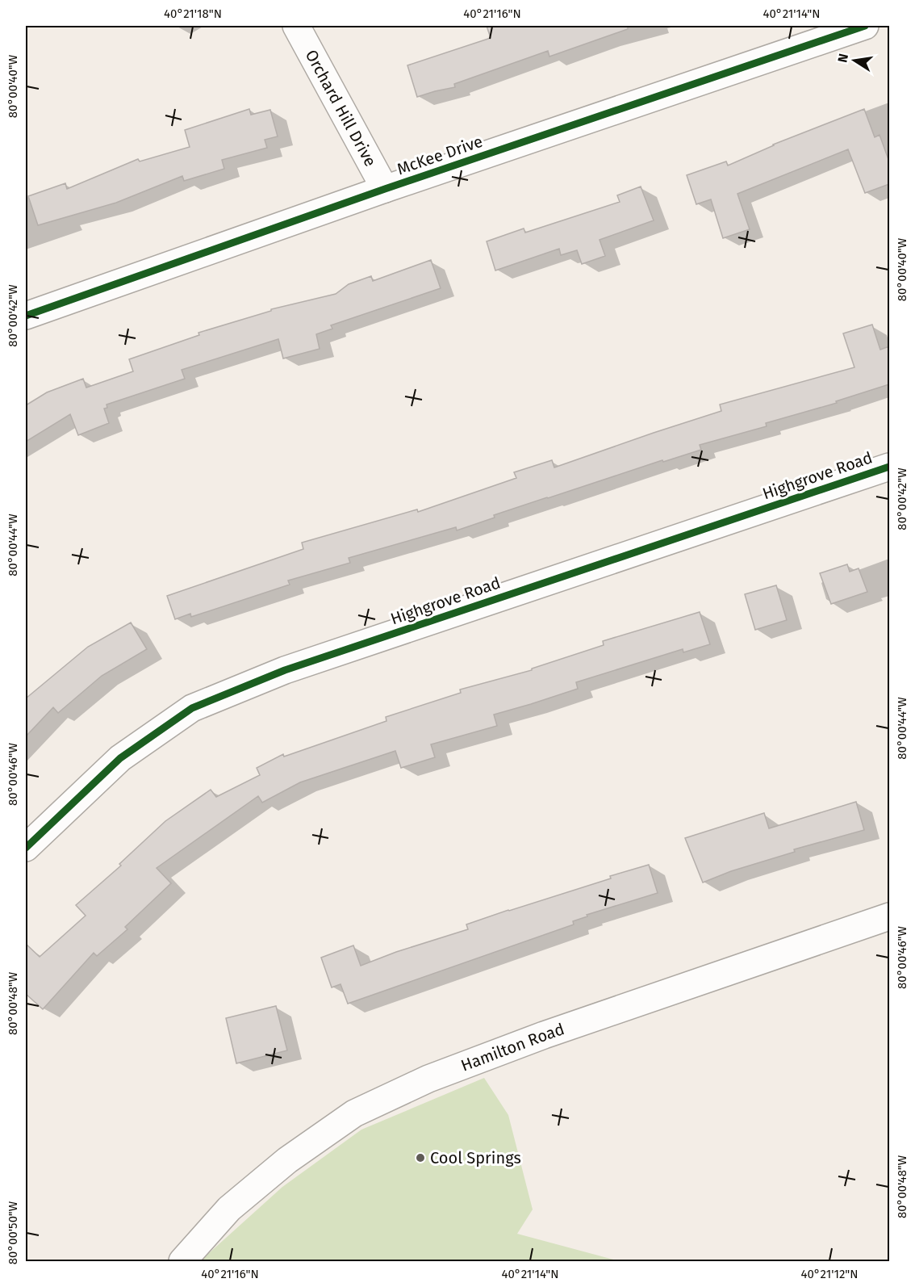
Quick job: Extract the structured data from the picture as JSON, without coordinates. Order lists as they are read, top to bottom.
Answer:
{
  "streets": {
    "street": [
      "Orchard Hill Drive",
      "McKee Drive",
      "Highgrove Road",
      "Hamilton Road"
    ]
  },
  "crossings": [
    ["Orchard Hill Drive", "McKee Drive"]
  ],
  "places": ["Cool Springs"],
  "north": "left",
  "coordinates": [
    "40°21'18\"N",
    "40°21'16\"N",
    "40°21'14\"N",
    "80°00'40\"W",
    "80°00'42\"W",
    "80°00'44\"W",
    "80°00'46\"W",
    "80°00'48\"W",
    "80°00'50\"W",
    "40°21'12\"N"
  ]
}
